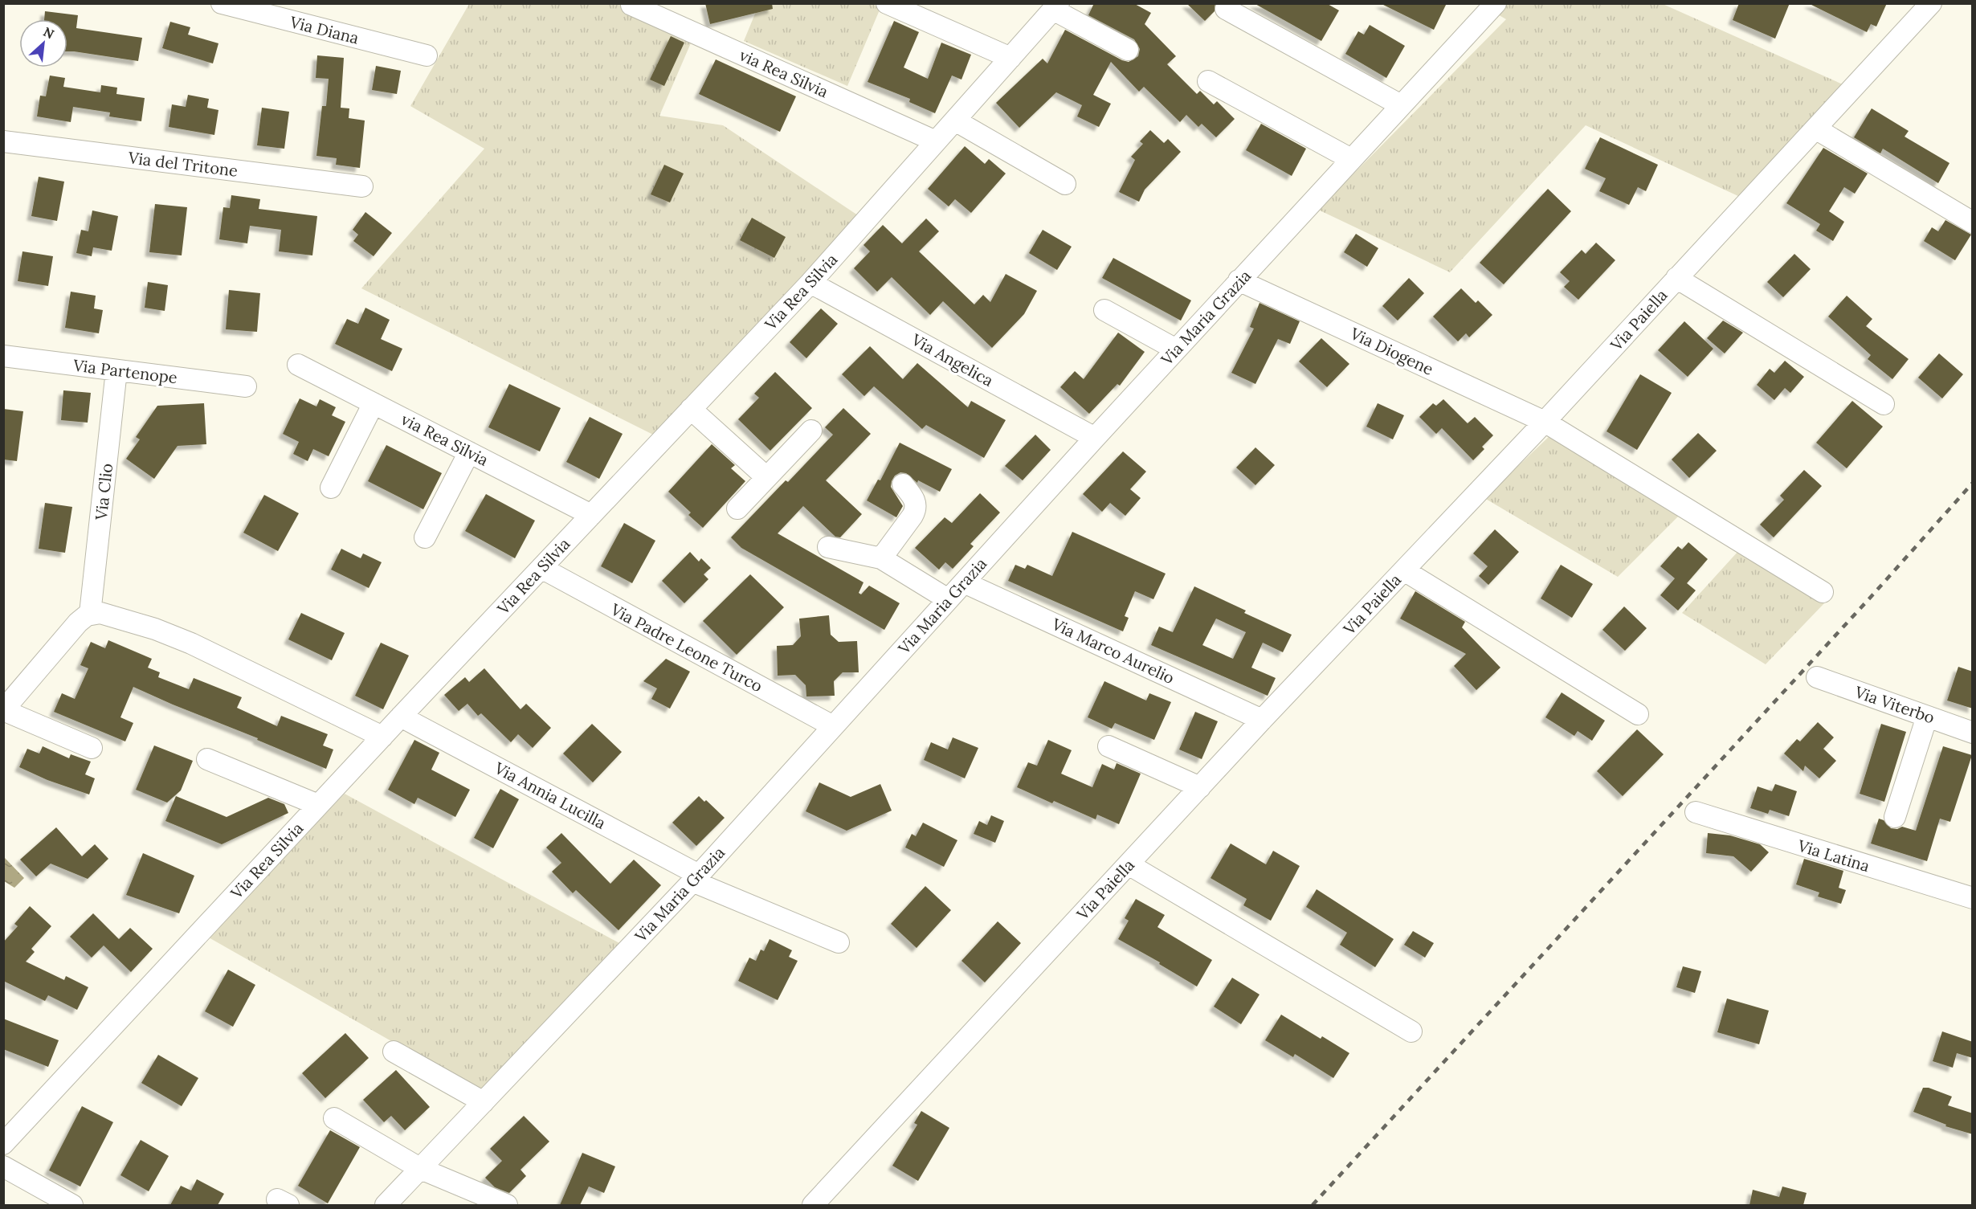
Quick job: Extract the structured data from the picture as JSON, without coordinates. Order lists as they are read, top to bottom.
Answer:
{
  "streets": {
    "street": [
      "Via Diana",
      "via Rea Silvia",
      "Via del Tritone",
      "Via Rea Silvia",
      "Via Maria Grazia",
      "Via Paiella",
      "Via Diogene",
      "Via Angelica",
      "Via Partenope",
      "Via Clio",
      "Via Padre Leone Turco",
      "Via Marco Aurelio",
      "Via Viterbo",
      "Via Annia Lucilla",
      "Via Latina"
    ]
  },
  "crossings": [
    ["via Rea Silvia", "Via Rea Silvia"],
    ["Via Rea Silvia", "Via Angelica"],
    ["Via Rea Silvia", "Via Padre Leone Turco"],
    ["Via Rea Silvia", "Via Annia Lucilla"],
    ["Via Maria Grazia", "Via Diogene"],
    ["Via Maria Grazia", "Via Angelica"],
    ["Via Maria Grazia", "Via Padre Leone Turco"],
    ["Via Maria Grazia", "Via Marco Aurelio"],
    ["Via Maria Grazia", "Via Annia Lucilla"],
    ["Via Paiella", "Via Diogene"],
    ["Via Paiella", "Via Marco Aurelio"],
    ["Via Partenope", "Via Clio"]
  ],
  "north": "top right"
}
